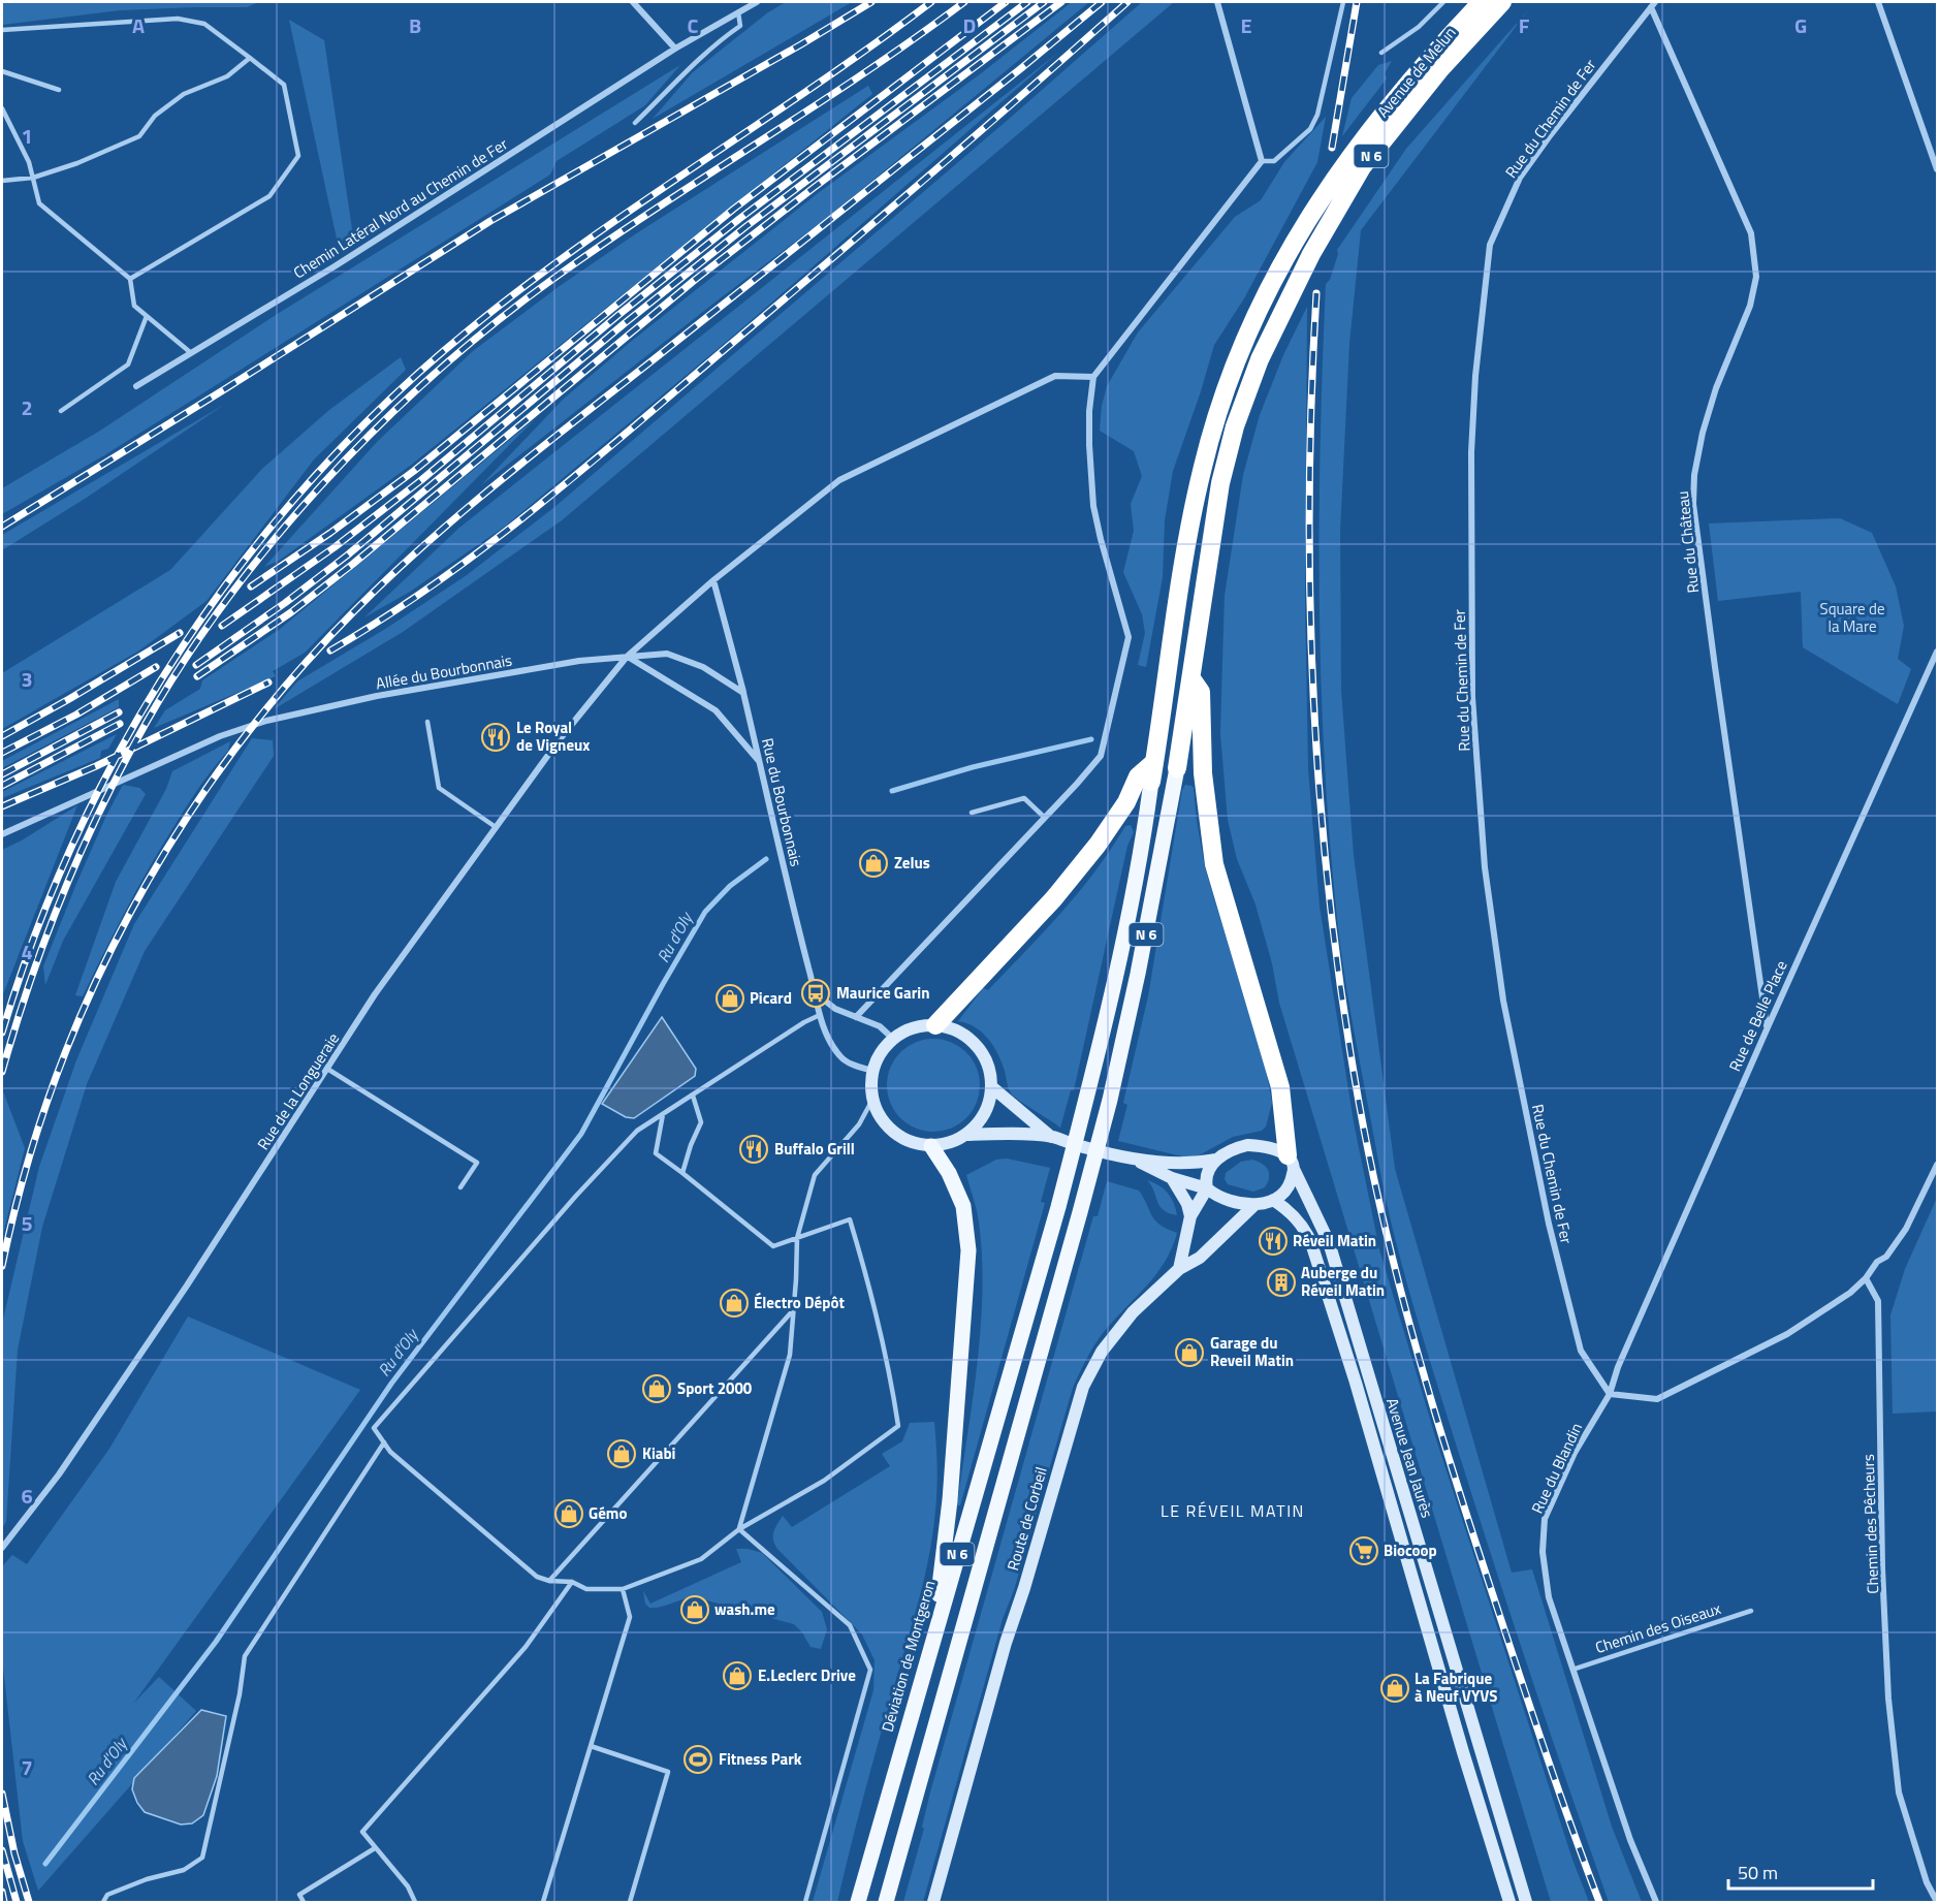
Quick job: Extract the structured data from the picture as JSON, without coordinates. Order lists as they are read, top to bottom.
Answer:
{
  "streets": {
    "highway": ["Avenue de Melun", "N 6"],
    "main road": ["Avenue Jean Jaurès", "Route de Corbeil", "Déviation de Montgeron"],
    "street": [
      "Rue du Chemin de Fer",
      "Chemin Latéral Nord au Chemin de Fer",
      "Rue du Château",
      "Allée du Bourbonnais",
      "Rue du Bourbonnais",
      "Rue de Belle Place",
      "Rue de la Longueraie",
      "Rue du Blandin",
      "Chemin des Pêcheurs"
    ],
    "lane": ["Chemin des Oiseaux"]
  },
  "crossings": [
    ["Avenue de Melun", "N 6"],
    ["Rue du Chemin de Fer", "Rue du Château"],
    ["Rue du Chemin de Fer", "Rue de Belle Place"],
    ["Rue du Chemin de Fer", "Rue du Blandin"],
    ["N 6", "Déviation de Montgeron"],
    ["Rue du Château", "Rue de Belle Place"],
    ["Allée du Bourbonnais", "Rue de la Longueraie"],
    ["Rue du Bourbonnais", "Rue de la Longueraie"],
    ["Rue de Belle Place", "Rue du Blandin"],
    ["Avenue Jean Jaurès", "Route de Corbeil"],
    ["Rue du Blandin", "Chemin des Oiseaux"]
  ],
  "districts": ["LE RÉVEIL MATIN"],
  "water": ["Ru d'Oly"],
  "parks": ["Square de la Mare"],
  "places": {
    "restaurant": ["Le Royal de Vigneux", "Buffalo Grill", "Réveil Matin"],
    "shop": [
      "Zelus",
      "Picard",
      "Électro Dépôt",
      "Garage du Reveil Matin",
      "Sport 2000",
      "Kiabi",
      "Gémo",
      "wash.me",
      "E.Leclerc Drive",
      "La Fabrique à Neuf VYVS"
    ],
    "bus stop": ["Maurice Garin"],
    "building": ["Auberge du Réveil Matin"],
    "supermarket": ["Biocoop"],
    "sports": ["Fitness Park"]
  },
  "scale_bar": "50 m",
  "grid": {
    "columns": [
      "A",
      "B",
      "C",
      "D",
      "E",
      "F",
      "G"
    ],
    "rows": [
      "1",
      "2",
      "3",
      "4",
      "5",
      "6",
      "7"
    ]
  }
}
